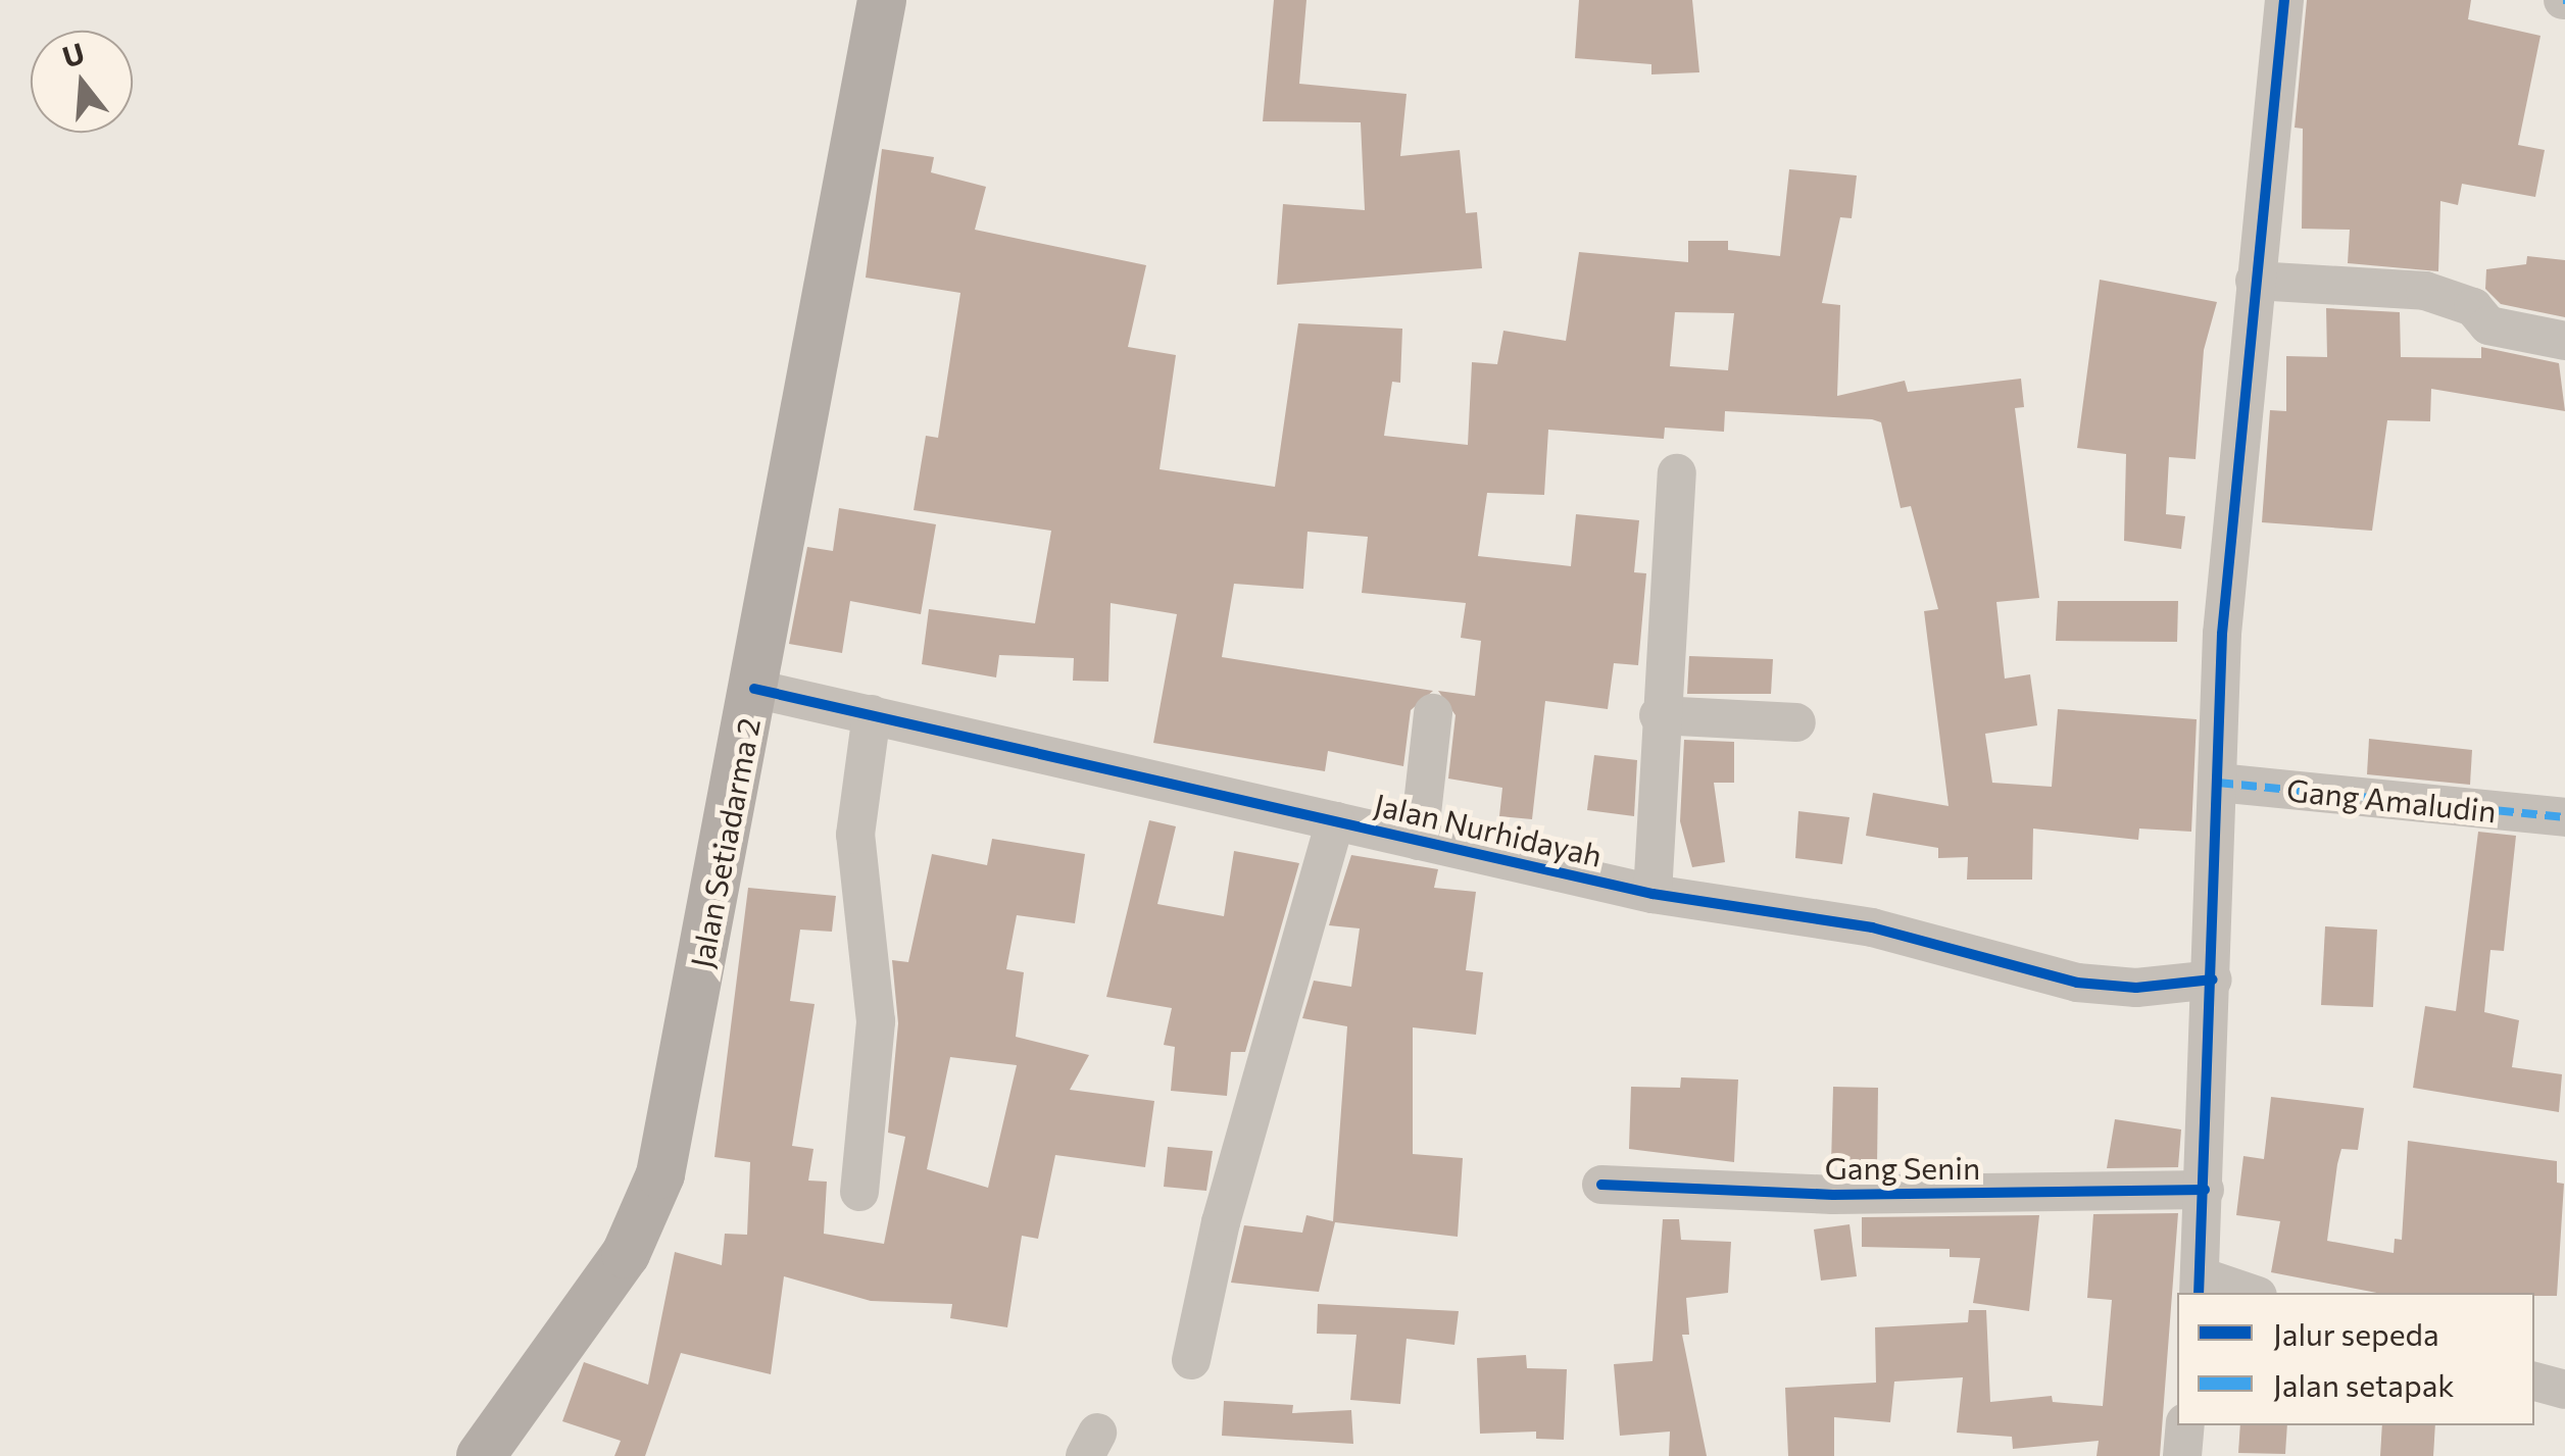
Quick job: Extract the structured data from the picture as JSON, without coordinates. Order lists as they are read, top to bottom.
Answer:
{
  "streets": {
    "main road": ["Jalan Setiadarma 2"],
    "street": ["Gang Amaludin", "Jalan Nurhidayah", "Gang Senin"]
  },
  "crossings": [
    ["Jalan Nurhidayah", "Jalan Setiadarma 2"]
  ],
  "legend": ["Jalur sepeda", "Jalan setapak"],
  "north": "top"
}
